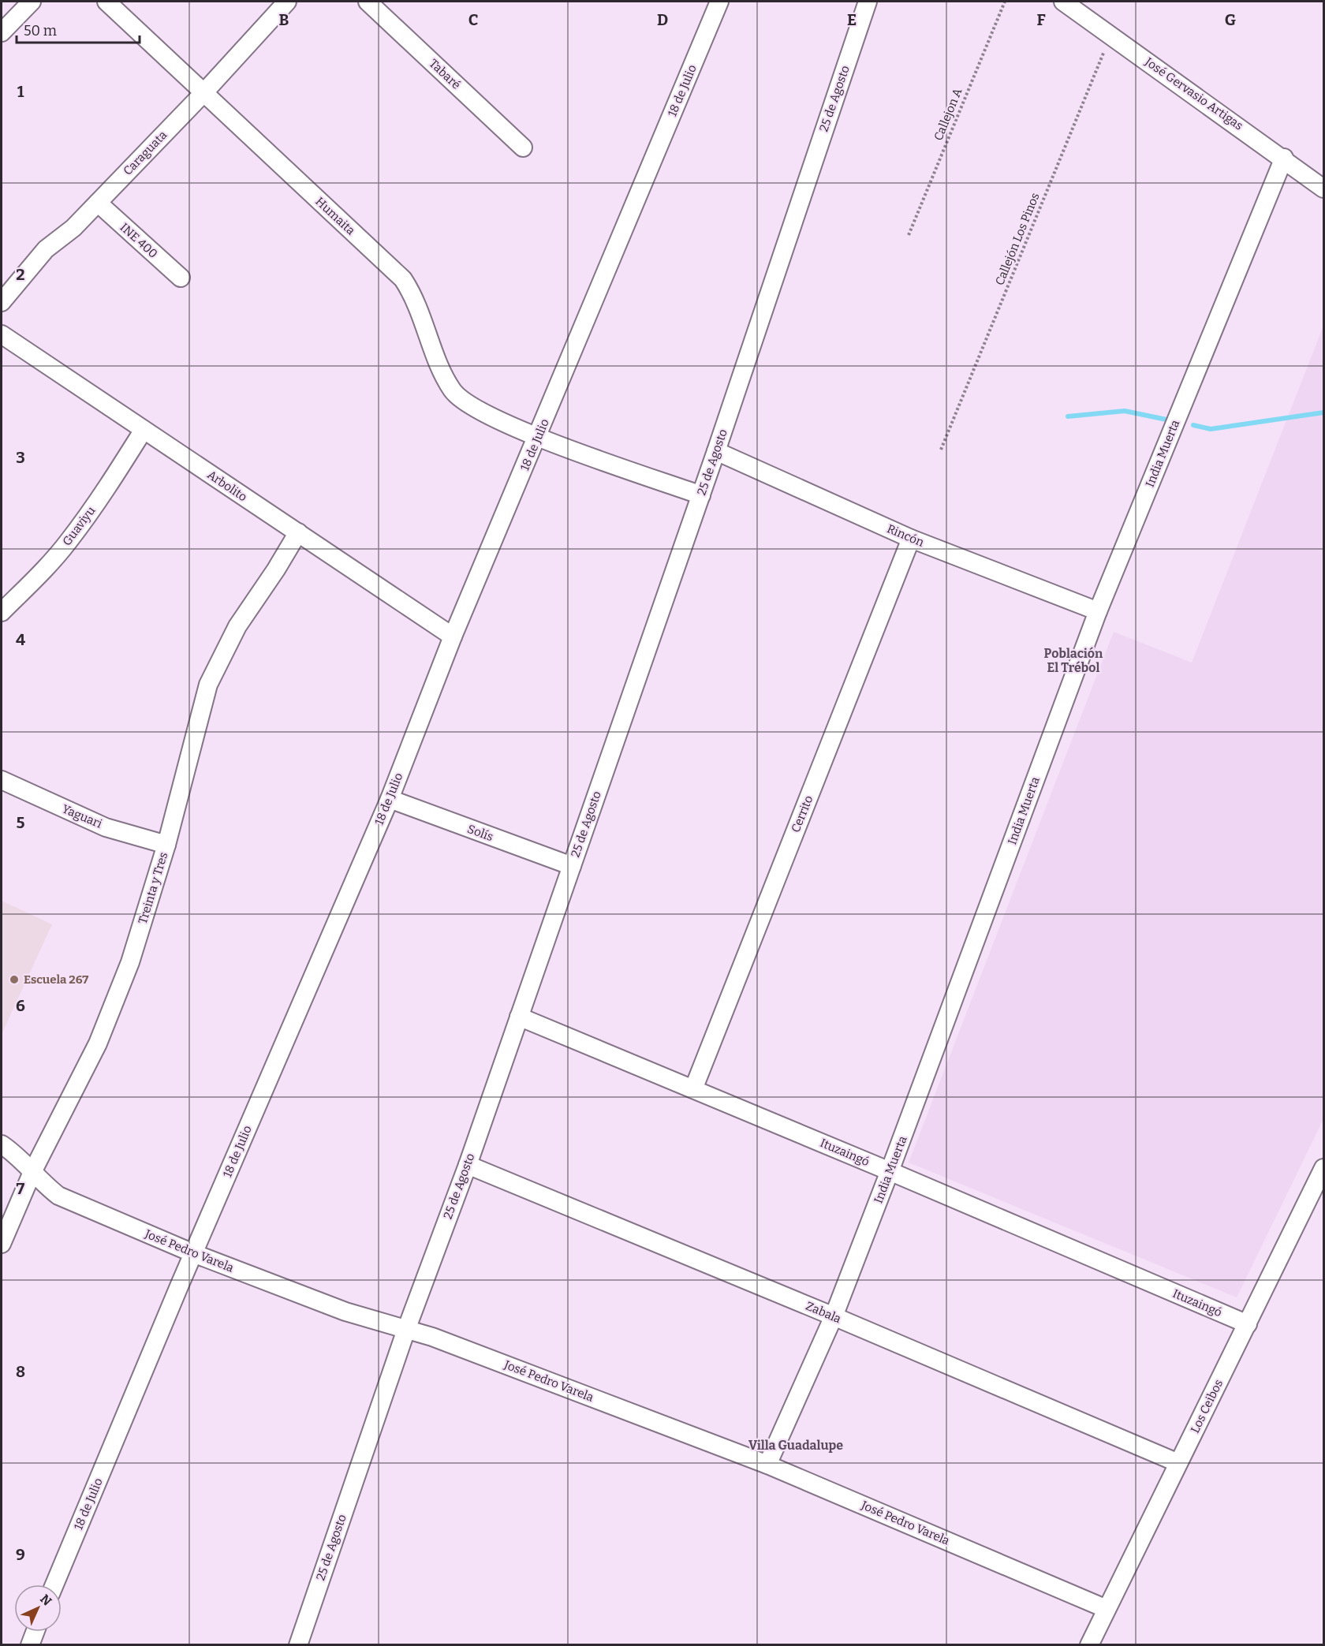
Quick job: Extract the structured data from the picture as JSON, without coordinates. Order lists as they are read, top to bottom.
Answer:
{
  "streets": {
    "street": [
      "Tabaré",
      "18 de Julio",
      "José Gervasio Artigas",
      "25 de Agosto",
      "Caraguata",
      "Humaita",
      "INE 400",
      "India Muerta",
      "Arbolito",
      "Guaviyu",
      "Rincón",
      "Cerrito",
      "Yaguari",
      "Solís",
      "Treinta y Tres",
      "Ituzaingó",
      "José Pedro Varela",
      "Zabala",
      "Los Ceibos"
    ],
    "path": ["Callejon A", "Callejón Los Pinos"]
  },
  "crossings": [
    ["18 de Julio", "Humaita"],
    ["18 de Julio", "Arbolito"],
    ["18 de Julio", "Solís"],
    ["18 de Julio", "José Pedro Varela"],
    ["José Gervasio Artigas", "Callejón Los Pinos"],
    ["José Gervasio Artigas", "India Muerta"],
    ["25 de Agosto", "Rincón"],
    ["25 de Agosto", "Solís"],
    ["25 de Agosto", "Ituzaingó"],
    ["25 de Agosto", "José Pedro Varela"],
    ["25 de Agosto", "Zabala"],
    ["Caraguata", "Humaita"],
    ["Caraguata", "INE 400"],
    ["India Muerta", "Rincón"],
    ["India Muerta", "Ituzaingó"],
    ["India Muerta", "José Pedro Varela"],
    ["India Muerta", "Zabala"],
    ["Arbolito", "Guaviyu"],
    ["Arbolito", "Treinta y Tres"],
    ["Rincón", "Cerrito"],
    ["Cerrito", "Ituzaingó"],
    ["Yaguari", "Treinta y Tres"],
    ["Treinta y Tres", "José Pedro Varela"],
    ["Ituzaingó", "Los Ceibos"],
    ["José Pedro Varela", "Los Ceibos"],
    ["Zabala", "Los Ceibos"]
  ],
  "districts": ["Población El Trébol", "Villa Guadalupe"],
  "places": ["Escuela 267"],
  "scale_bar": "50 m",
  "north": "top right",
  "grid": {
    "columns": [
      "B",
      "C",
      "D",
      "E",
      "F",
      "G"
    ],
    "rows": [
      "1",
      "2",
      "3",
      "4",
      "5",
      "6",
      "7",
      "8",
      "9"
    ]
  }
}
